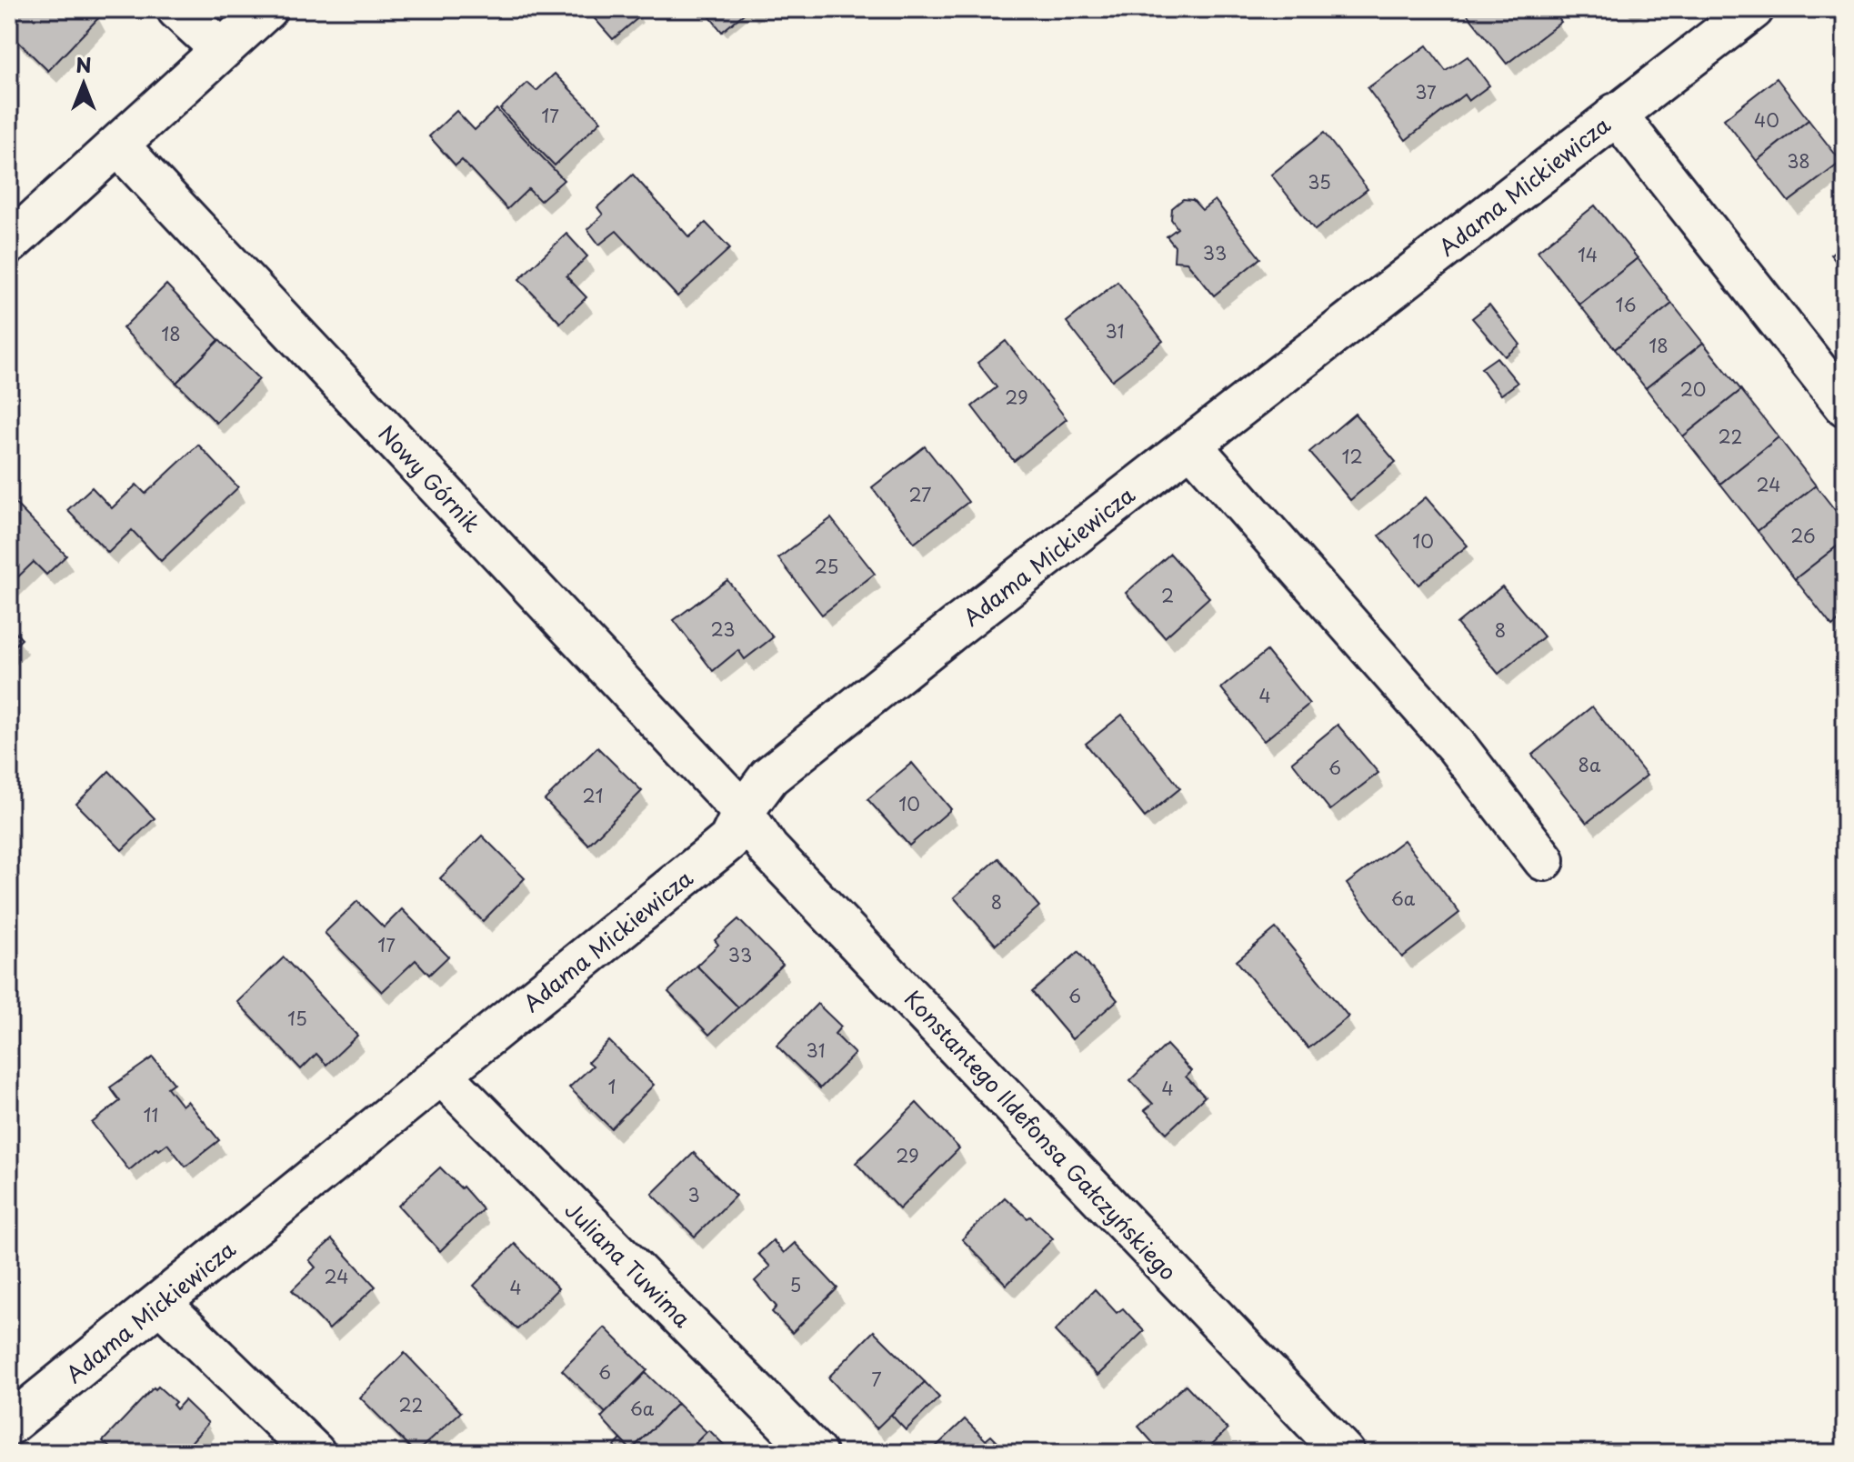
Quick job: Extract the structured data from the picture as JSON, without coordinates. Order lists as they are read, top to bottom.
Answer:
{
  "streets": {
    "street": [
      "Adama Mickiewicza",
      "Nowy Górnik",
      "Konstantego Ildefonsa Gałczyńskiego",
      "Juliana Tuwima"
    ]
  },
  "crossings": [
    ["Adama Mickiewicza", "Nowy Górnik"],
    ["Adama Mickiewicza", "Konstantego Ildefonsa Gałczyńskiego"],
    ["Adama Mickiewicza", "Juliana Tuwima"],
    ["Nowy Górnik", "Konstantego Ildefonsa Gałczyńskiego"]
  ],
  "house_numbers": [
    "37",
    "17",
    "40",
    "38",
    "35",
    "33",
    "14",
    "16",
    "31",
    "18",
    "18",
    "20",
    "29",
    "22",
    "12",
    "24",
    "27",
    "26",
    "10",
    "25",
    "2",
    "23",
    "8",
    "4",
    "8a",
    "6",
    "21",
    "10",
    "6a",
    "8",
    "17",
    "33",
    "6",
    "15",
    "31",
    "1",
    "4",
    "11",
    "29",
    "3",
    "24",
    "5",
    "4",
    "6",
    "7",
    "22",
    "6a"
  ],
  "north": "top"
}
